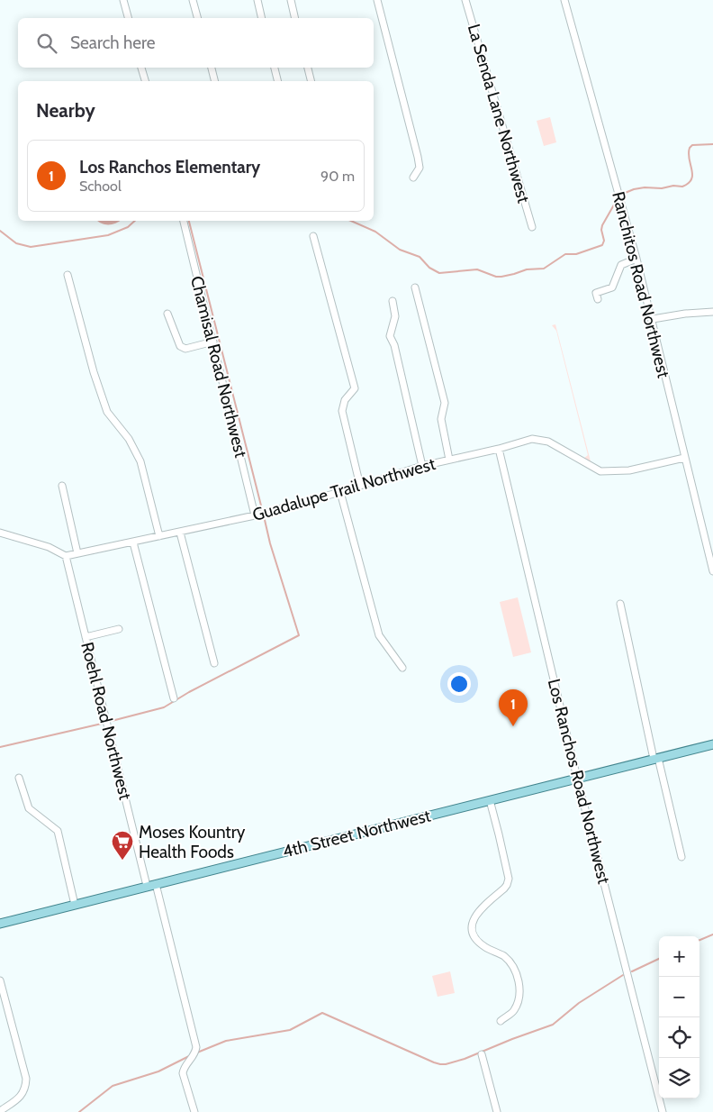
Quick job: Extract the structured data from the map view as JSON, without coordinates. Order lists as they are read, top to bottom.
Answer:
{
  "streets": {
    "main road": ["4th Street Northwest"],
    "street": [
      "La Senda Lane Northwest",
      "Ranchitos Road Northwest",
      "Chamisal Road Northwest",
      "Guadalupe Trail Northwest",
      "Roehl Road Northwest",
      "Los Ranchos Road Northwest"
    ]
  },
  "crossings": [
    ["Ranchitos Road Northwest", "Guadalupe Trail Northwest"],
    ["Chamisal Road Northwest", "Guadalupe Trail Northwest"],
    ["Guadalupe Trail Northwest", "Roehl Road Northwest"],
    ["Guadalupe Trail Northwest", "Los Ranchos Road Northwest"],
    ["Roehl Road Northwest", "4th Street Northwest"],
    ["Los Ranchos Road Northwest", "4th Street Northwest"]
  ],
  "places": {
    "supermarket": ["Moses Kountry Health Foods"]
  },
  "page": {
    "search": "Search here",
    "heading": "Nearby",
    "list": [
      {
        "mark": "1",
        "name": "Los Ranchos Elementary",
        "note": "School",
        "value": "90 m"
      }
    ],
    "pins": "1",
    "map_buttons": ["+", "−"]
  }
}
